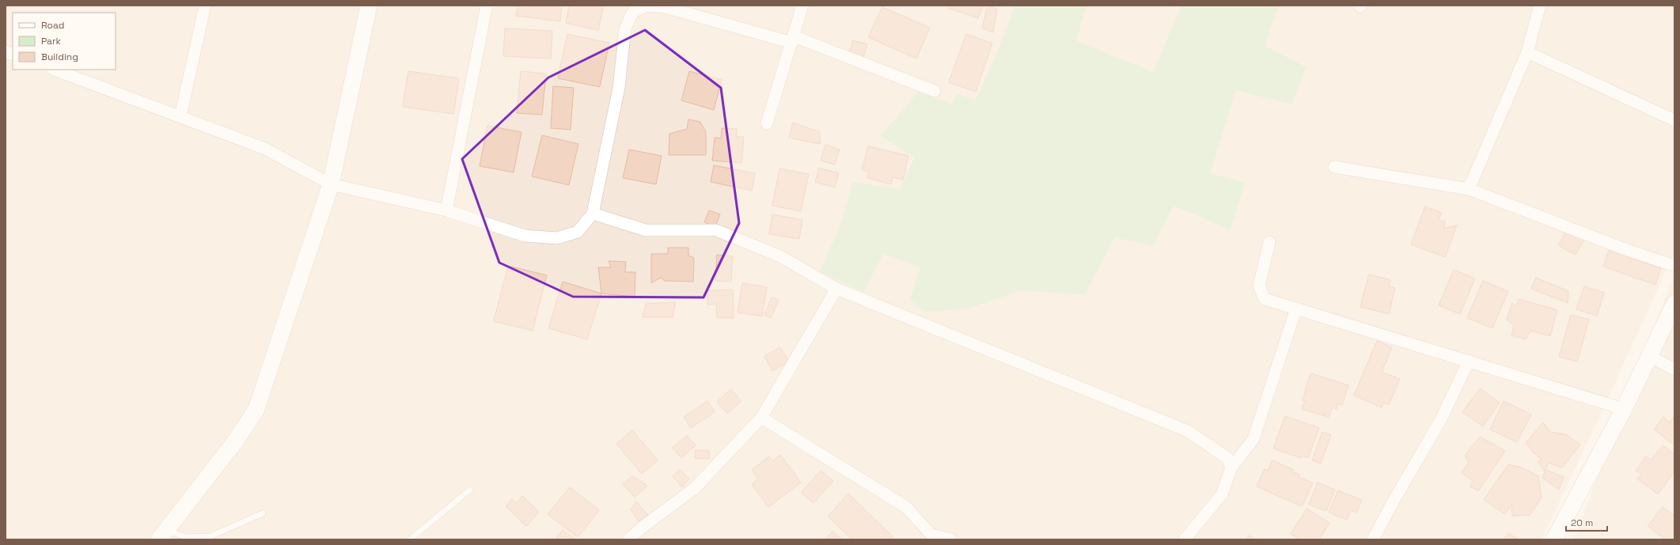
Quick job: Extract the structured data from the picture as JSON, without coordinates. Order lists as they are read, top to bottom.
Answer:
{
  "legend": ["Road", "Park", "Building"],
  "scale_bar": "20 m"
}
